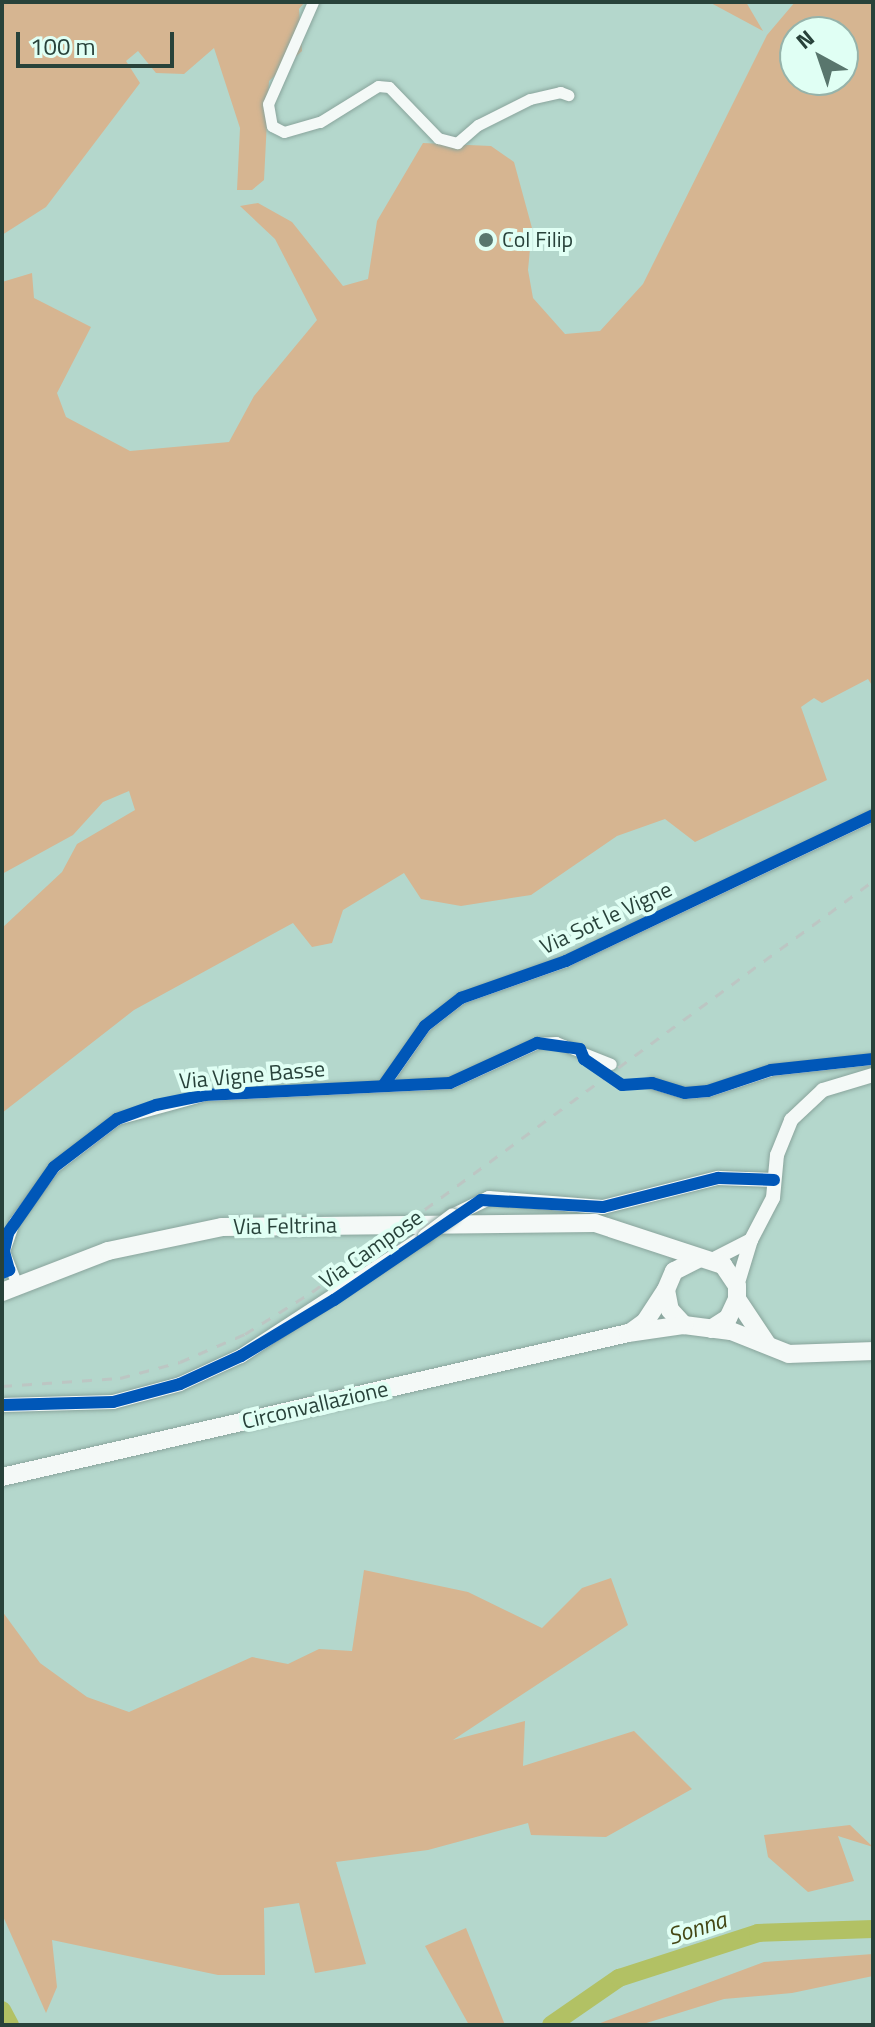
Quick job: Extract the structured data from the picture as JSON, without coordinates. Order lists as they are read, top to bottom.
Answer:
{
  "streets": {
    "main road": ["Via Feltrina", "Circonvallazione"],
    "street": ["Via Sot le Vigne", "Via Vigne Basse", "Via Campose"]
  },
  "crossings": [
    ["Via Sot le Vigne", "Via Vigne Basse"],
    ["Via Vigne Basse", "Via Feltrina"],
    ["Via Feltrina", "Circonvallazione"]
  ],
  "water": ["Sonna"],
  "places": ["Col Filip"],
  "scale_bar": "100 m",
  "north": "top left"
}
